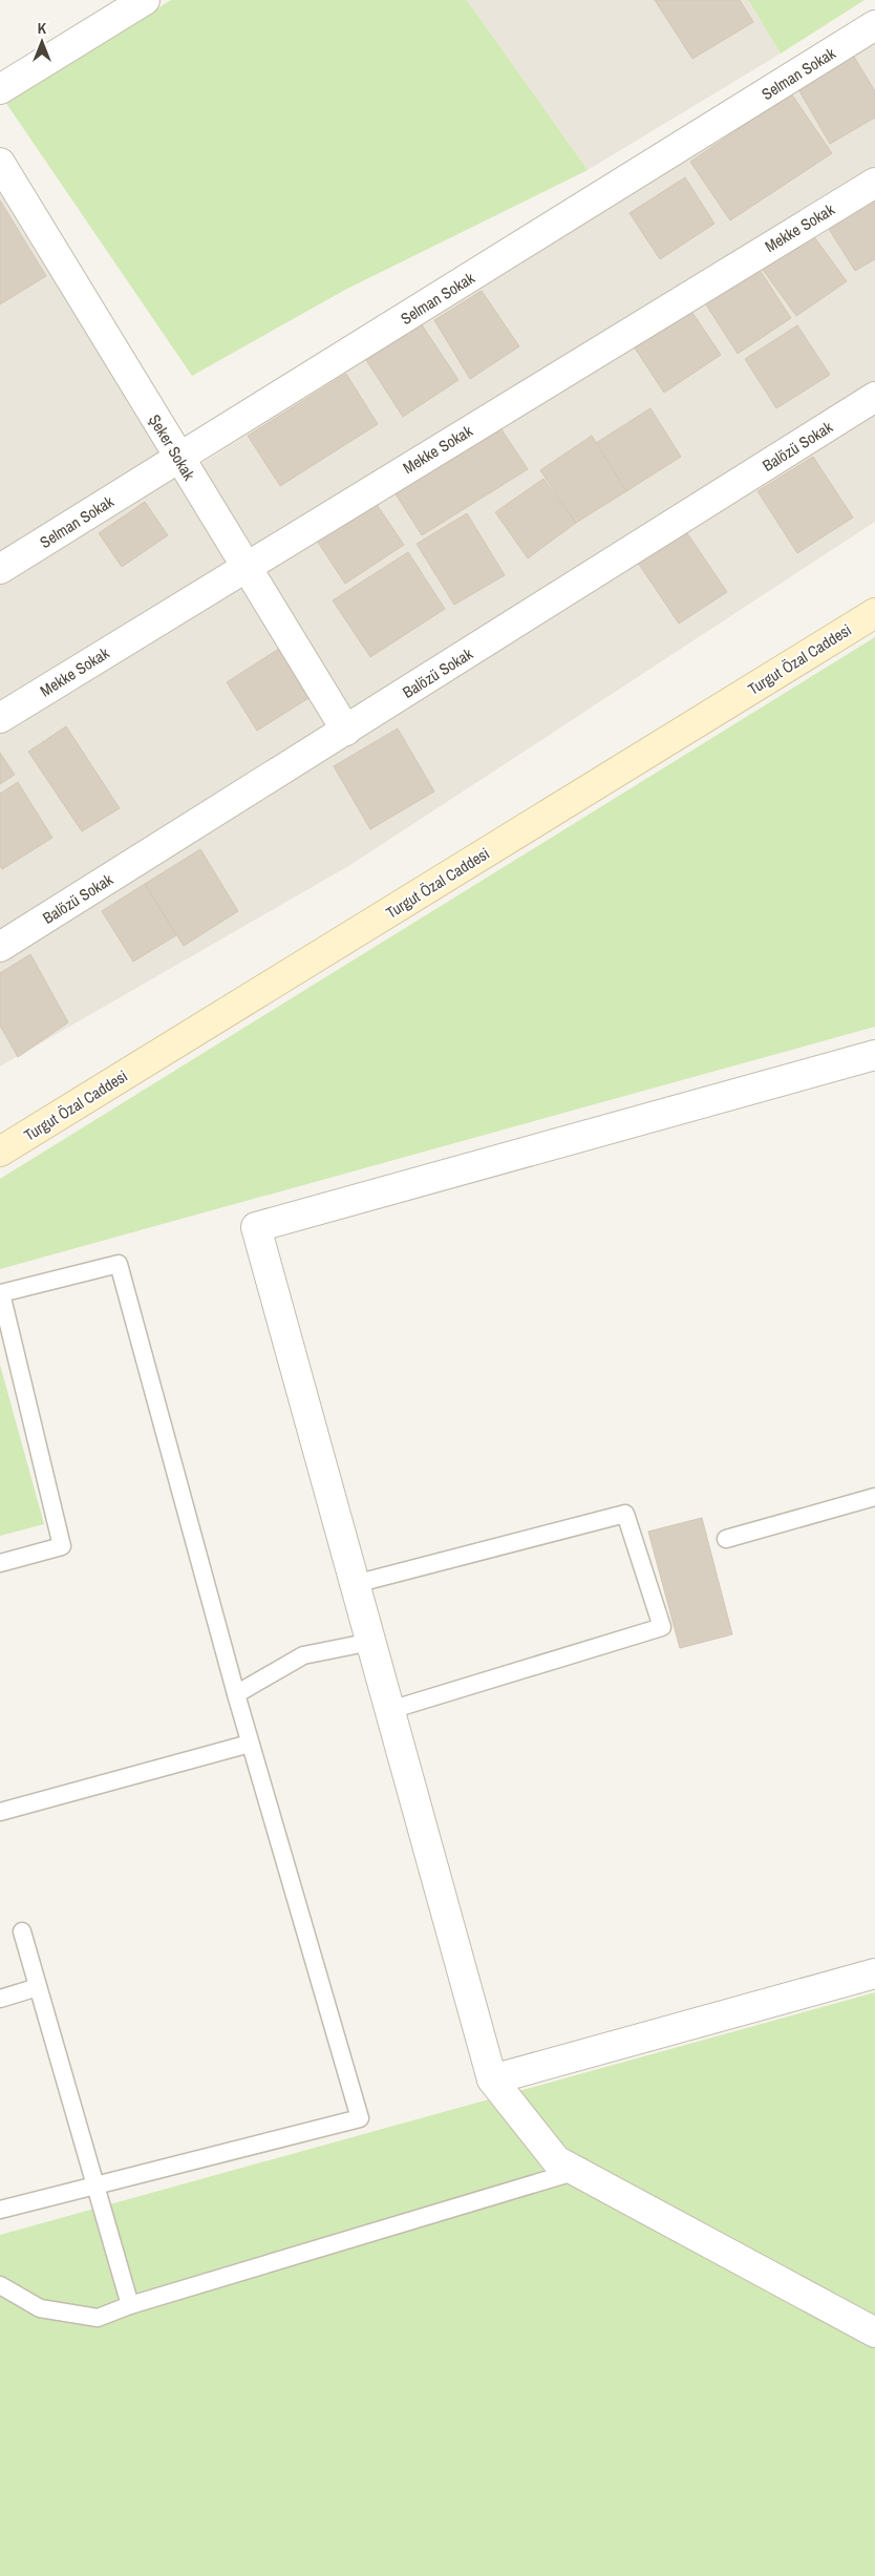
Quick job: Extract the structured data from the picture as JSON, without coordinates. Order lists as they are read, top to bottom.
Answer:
{
  "streets": {
    "street": [
      "Selman Sokak",
      "Mekke Sokak",
      "Balözü Sokak",
      "Şeker Sokak",
      "Turgut Özal Caddesi"
    ]
  },
  "crossings": [
    ["Selman Sokak", "Şeker Sokak"],
    ["Mekke Sokak", "Şeker Sokak"],
    ["Balözü Sokak", "Şeker Sokak"]
  ],
  "north": "top"
}
